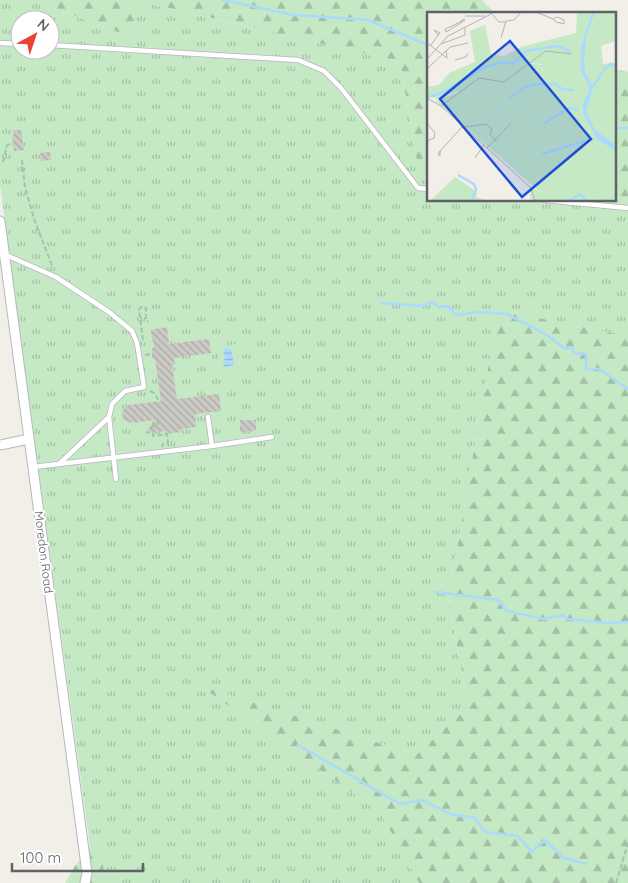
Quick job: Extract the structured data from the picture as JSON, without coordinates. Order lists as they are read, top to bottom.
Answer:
{
  "streets": {
    "street": ["Moredon Road"]
  },
  "scale_bar": "100 m",
  "north": "top right"
}
